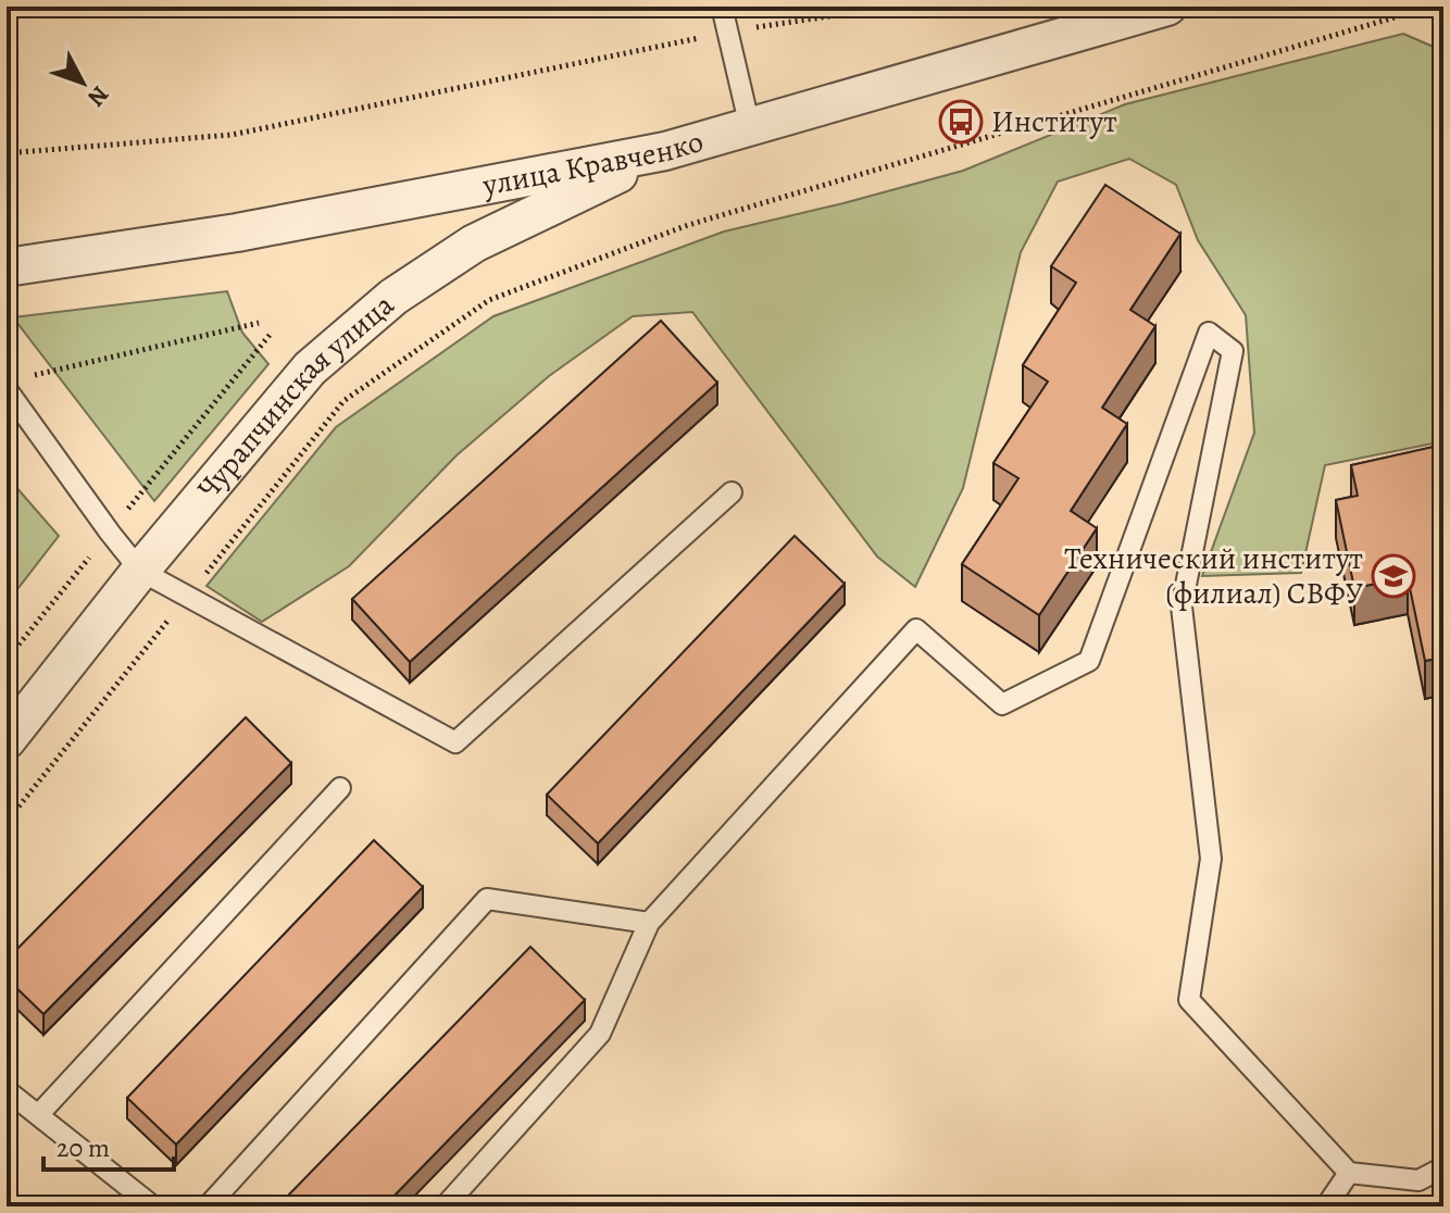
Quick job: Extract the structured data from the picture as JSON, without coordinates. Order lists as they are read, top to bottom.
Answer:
{
  "streets": {
    "street": ["улица Кравченко", "Чурапчинская улица"]
  },
  "crossings": [
    ["улица Кравченко", "Чурапчинская улица"]
  ],
  "places": {
    "bus stop": ["Институт"],
    "school or university": ["Технический институт (филиал) СВФУ"]
  },
  "scale_bar": "20 m",
  "north": "bottom right"
}
